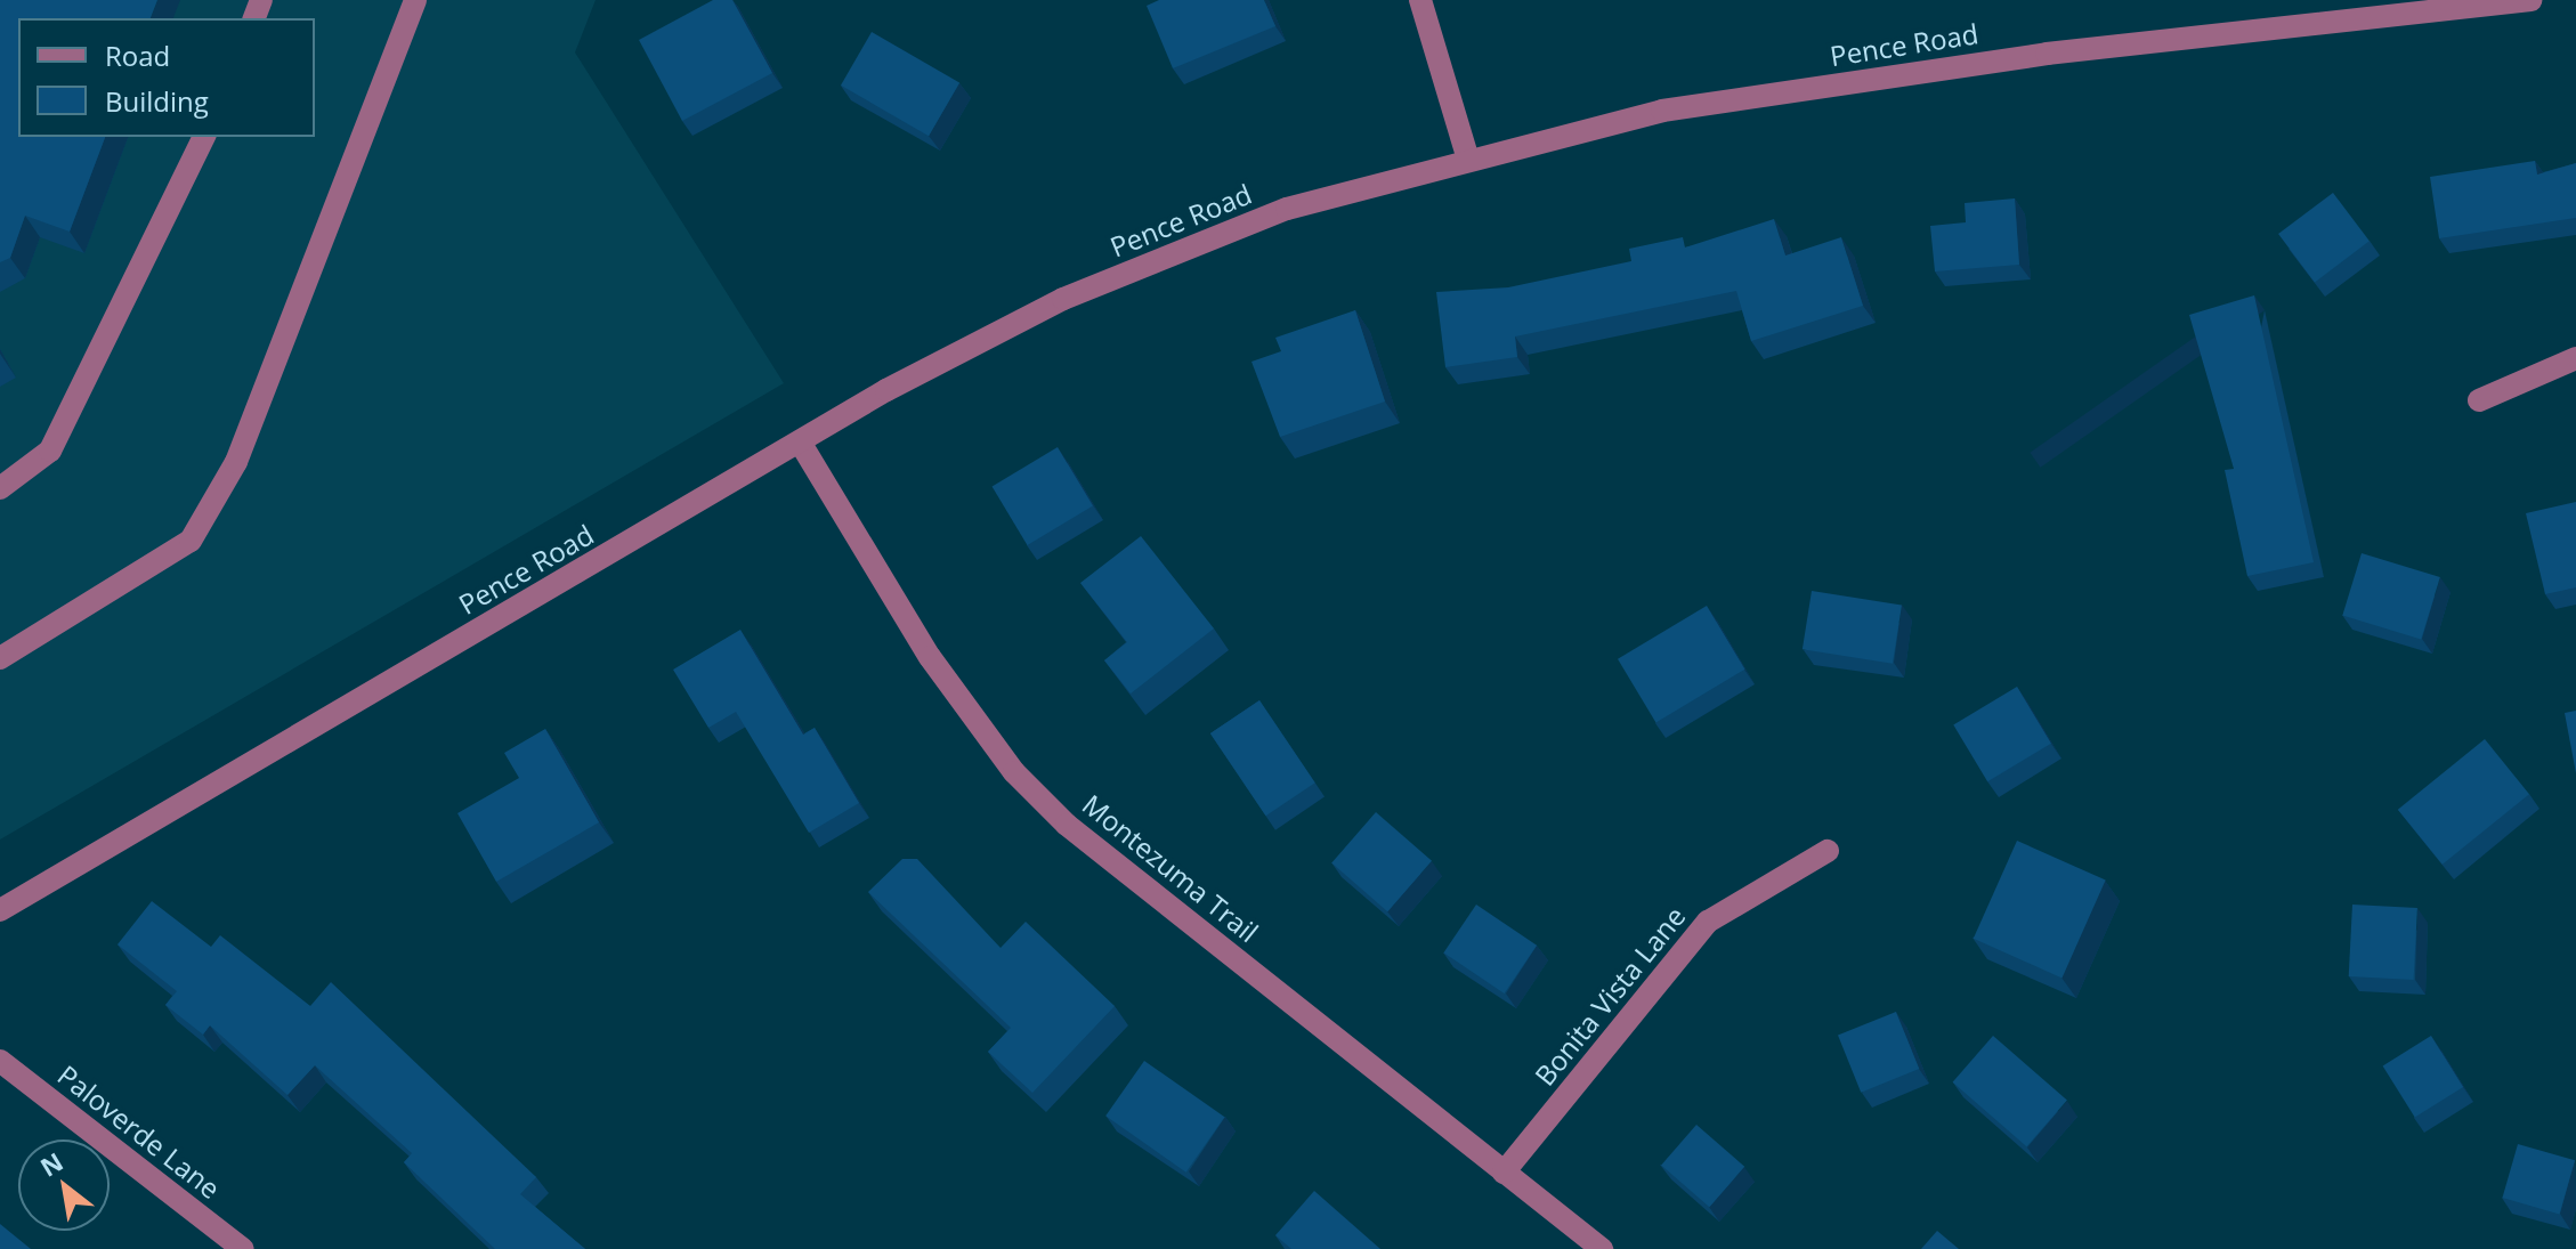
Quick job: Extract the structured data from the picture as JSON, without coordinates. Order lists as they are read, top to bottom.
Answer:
{
  "streets": {
    "street": [
      "Pence Road",
      "Montezuma Trail",
      "Bonita Vista Lane",
      "Paloverde Lane"
    ]
  },
  "crossings": [
    ["Pence Road", "Montezuma Trail"],
    ["Montezuma Trail", "Bonita Vista Lane"]
  ],
  "legend": ["Road", "Building"],
  "north": "top left"
}
